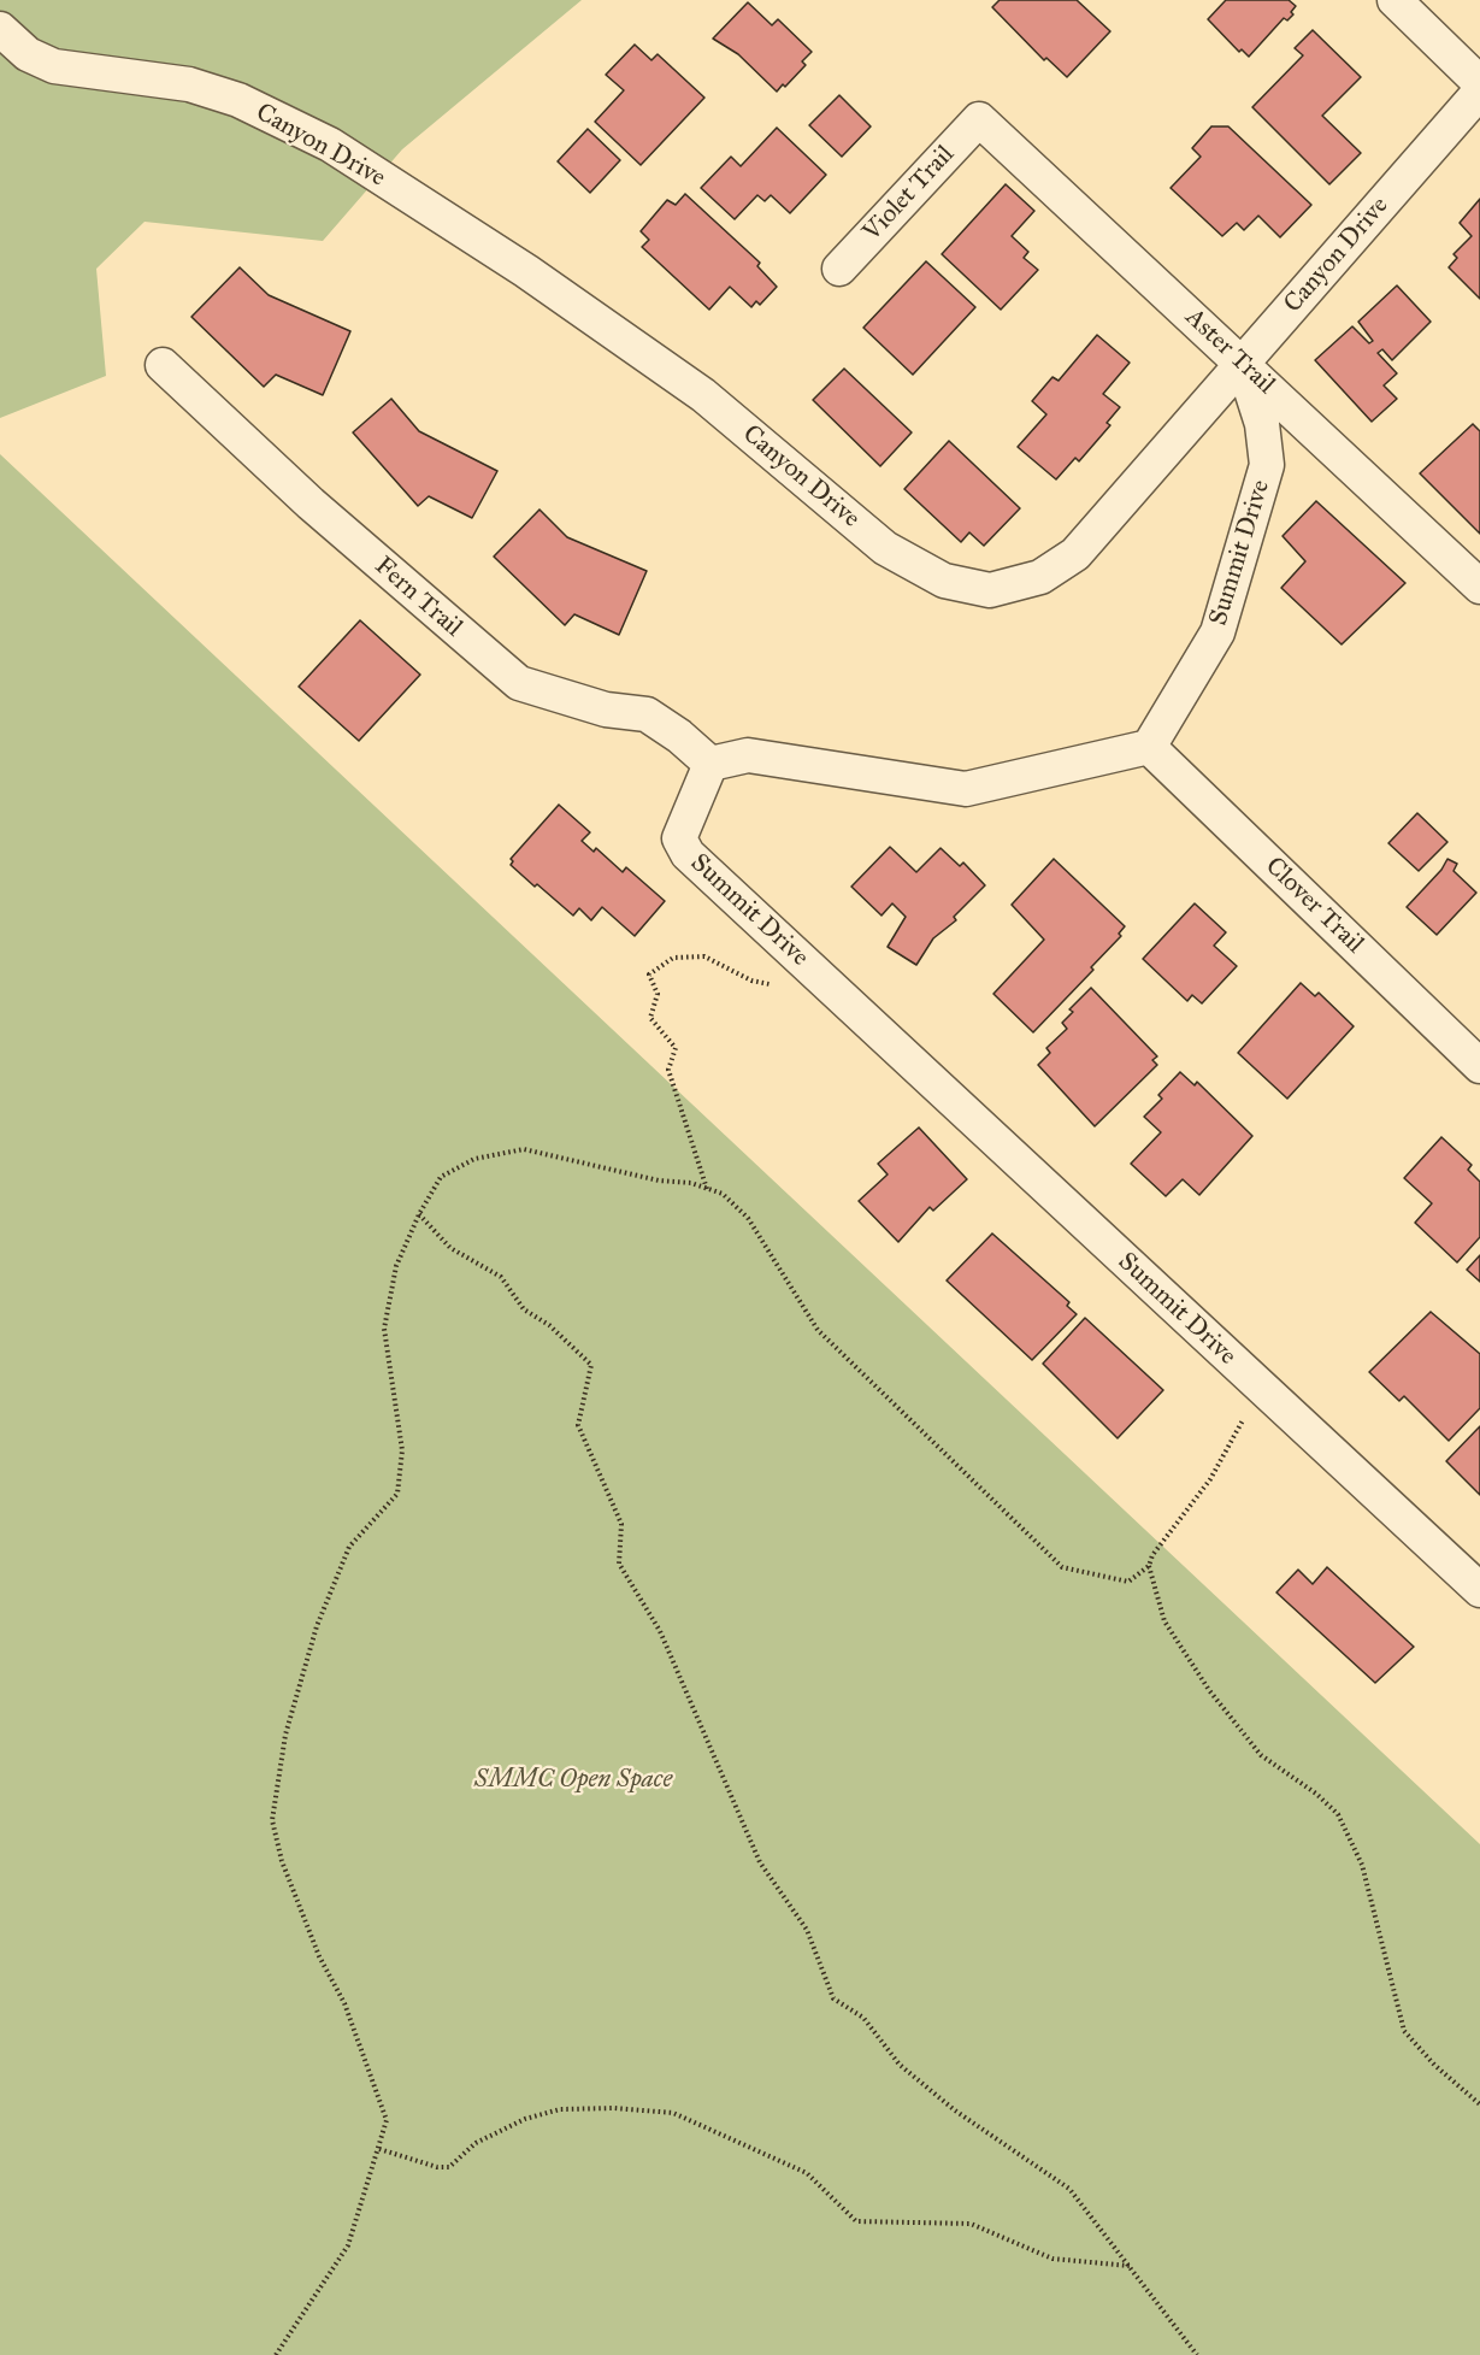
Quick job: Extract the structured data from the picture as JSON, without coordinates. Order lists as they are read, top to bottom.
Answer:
{
  "streets": {
    "street": [
      "Canyon Drive",
      "Violet Trail",
      "Aster Trail",
      "Summit Drive",
      "Fern Trail",
      "Clover Trail"
    ]
  },
  "crossings": [
    ["Canyon Drive", "Aster Trail"],
    ["Canyon Drive", "Summit Drive"],
    ["Violet Trail", "Aster Trail"],
    ["Aster Trail", "Summit Drive"],
    ["Summit Drive", "Fern Trail"],
    ["Summit Drive", "Clover Trail"]
  ],
  "parks": ["SMMC Open Space"]
}
